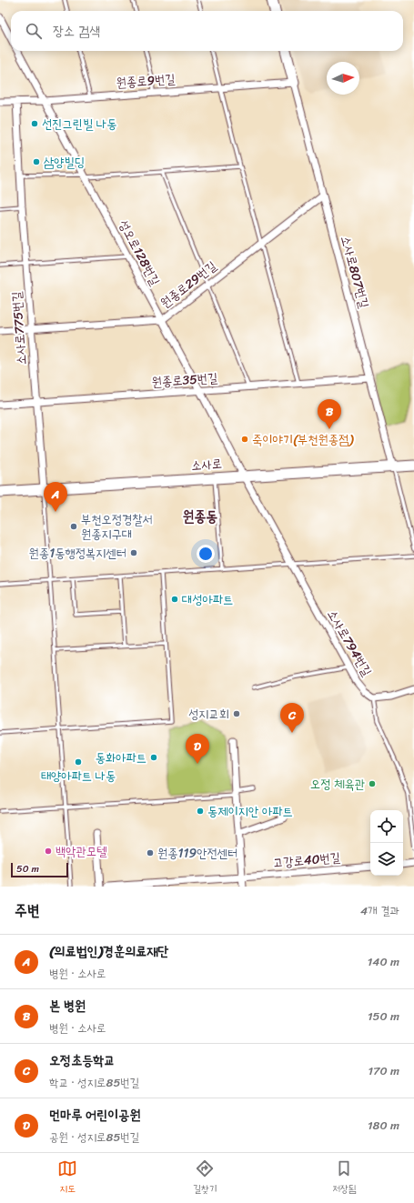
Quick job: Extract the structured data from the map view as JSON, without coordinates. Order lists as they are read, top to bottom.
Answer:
{
  "streets": {
    "street": [
      "원종로9번길",
      "성오로128번길",
      "소사로807번길",
      "원종로29번길",
      "소사로775번길",
      "원종로35번길",
      "소사로",
      "소사로794번길",
      "고강로40번길"
    ]
  },
  "crossings": [
    ["원종로9번길", "성오로128번길"],
    ["원종로9번길", "소사로807번길"],
    ["원종로9번길", "소사로775번길"],
    ["성오로128번길", "원종로29번길"],
    ["성오로128번길", "원종로35번길"],
    ["성오로128번길", "소사로"],
    ["성오로128번길", "소사로794번길"],
    ["소사로807번길", "원종로29번길"],
    ["소사로807번길", "원종로35번길"],
    ["소사로807번길", "소사로"],
    ["원종로29번길", "소사로775번길"],
    ["소사로775번길", "원종로35번길"],
    ["소사로775번길", "소사로"],
    ["소사로", "소사로794번길"]
  ],
  "districts": ["원종동"],
  "places": [
    "선진그린빌 나동",
    "삼양빌딩",
    "죽이야기(부천원종점)",
    "부천오정경찰서 원종지구대",
    "원종1동행정복지센터",
    "대성아파트",
    "성지교회",
    "동화아파트",
    "태양아파트 나동",
    "오정 체육관",
    "동제이지안 아파트",
    "백악관모텔",
    "원종119안전센터"
  ],
  "scale_bar": "50 m",
  "north": "right",
  "page": {
    "search": "장소 검색",
    "pins": [
      "B",
      "A",
      "C",
      "D"
    ],
    "scale": "50 m",
    "heading": ["주변", "4개 결과"],
    "list": [
      {
        "mark": "A",
        "name": "(의료법인)경훈의료재단",
        "note": "병원 · 소사로",
        "value": "140 m"
      },
      {
        "mark": "B",
        "name": "본 병원",
        "note": "병원 · 소사로",
        "value": "150 m"
      },
      {
        "mark": "C",
        "name": "오정초등학교",
        "note": "학교 · 성지로85번길",
        "value": "170 m"
      },
      {
        "mark": "D",
        "name": "먼마루 어린이공원",
        "note": "공원 · 성지로85번길",
        "value": "180 m"
      }
    ],
    "nav": ["지도", "길찾기", "저장됨"]
  }
}
